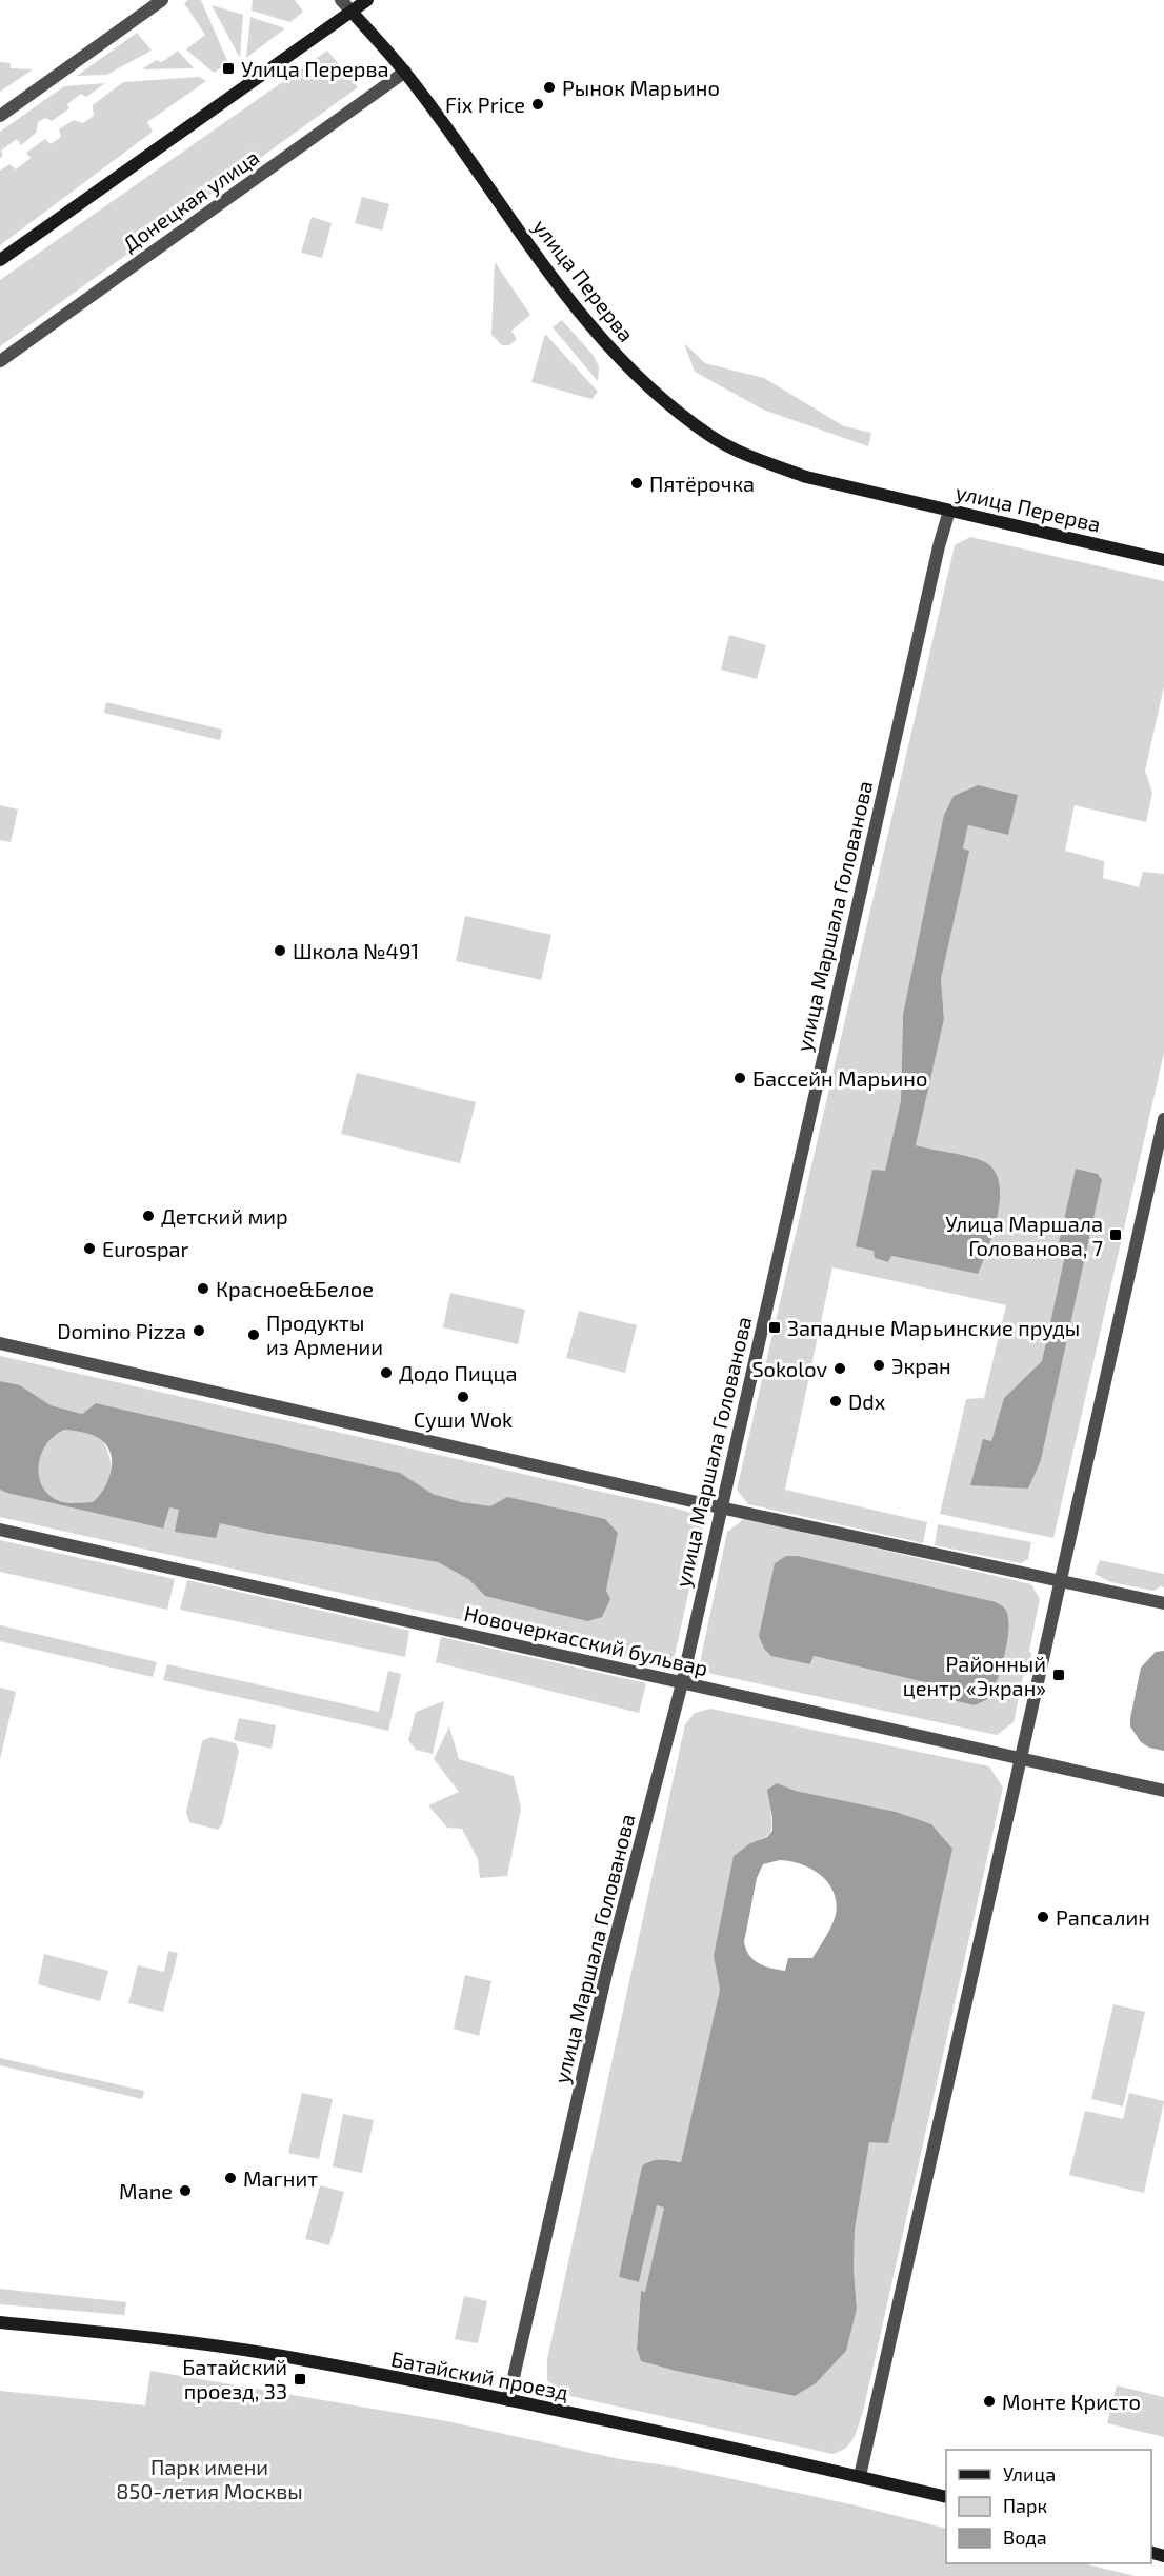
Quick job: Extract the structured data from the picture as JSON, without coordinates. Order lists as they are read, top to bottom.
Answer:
{
  "streets": {
    "main road": ["улица Перерва", "Батайский проезд"],
    "street": ["Донецкая улица", "улица Маршала Голованова", "Новочеркасский бульвар"]
  },
  "crossings": [
    ["Донецкая улица", "улица Перерва"],
    ["улица Перерва", "улица Маршала Голованова"],
    ["улица Маршала Голованова", "Новочеркасский бульвар"],
    ["улица Маршала Голованова", "Батайский проезд"]
  ],
  "parks": ["Парк имени 850-летия Москвы"],
  "places": {
    "transit": [
      "Улица Перерва",
      "Улица Маршала Голованова, 7",
      "Западные Марьинские пруды",
      "Районный центр «Экран»",
      "Батайский проезд, 33"
    ],
    "other": [
      "Рынок Марьино",
      "Fix Price",
      "Пятёрочка",
      "Школа №491",
      "Бассейн Марьино",
      "Детский мир",
      "Eurospar",
      "Красное&Белое",
      "Domino Pizza",
      "Продукты из Армении",
      "Экран",
      "Sokolov",
      "Додо Пицца",
      "Суши Wok",
      "Ddx",
      "Рапсалин",
      "Магнит",
      "Mane",
      "Монте Кристо"
    ]
  },
  "legend": ["Улица", "Парк", "Вода"]
}
